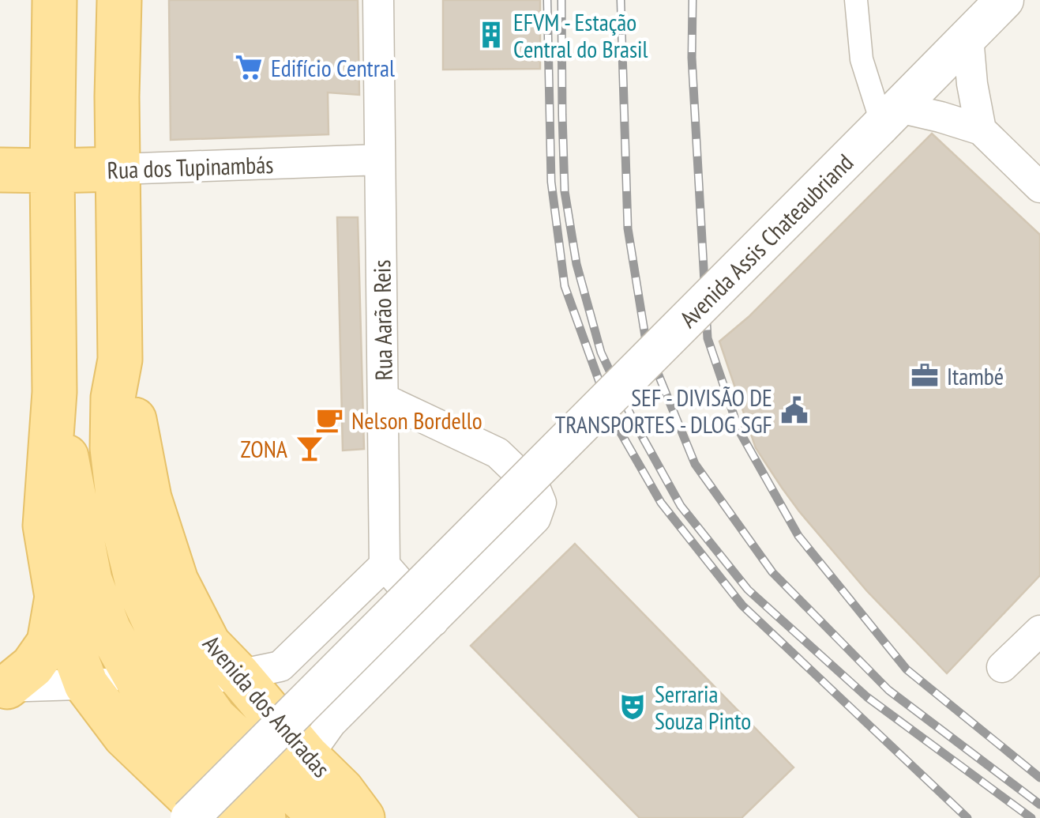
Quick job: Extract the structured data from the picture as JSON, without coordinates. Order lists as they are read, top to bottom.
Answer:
{
  "streets": {
    "main road": ["Rua dos Tupinambás", "Avenida dos Andradas"],
    "street": ["Avenida Assis Chateaubriand", "Rua Aarão Reis"]
  },
  "crossings": [
    ["Rua dos Tupinambás", "Rua Aarão Reis"],
    ["Rua dos Tupinambás", "Avenida dos Andradas"]
  ],
  "places": {
    "building": ["EFVM - Estação Central do Brasil"],
    "supermarket": ["Edifício Central"],
    "office": ["Itambé"],
    "public building": ["SEF - DIVISÃO DE TRANSPORTES - DLOG SGF"],
    "cafe": ["Nelson Bordello"],
    "bar": ["ZONA"],
    "theatre": ["Serraria Souza Pinto"]
  }
}
